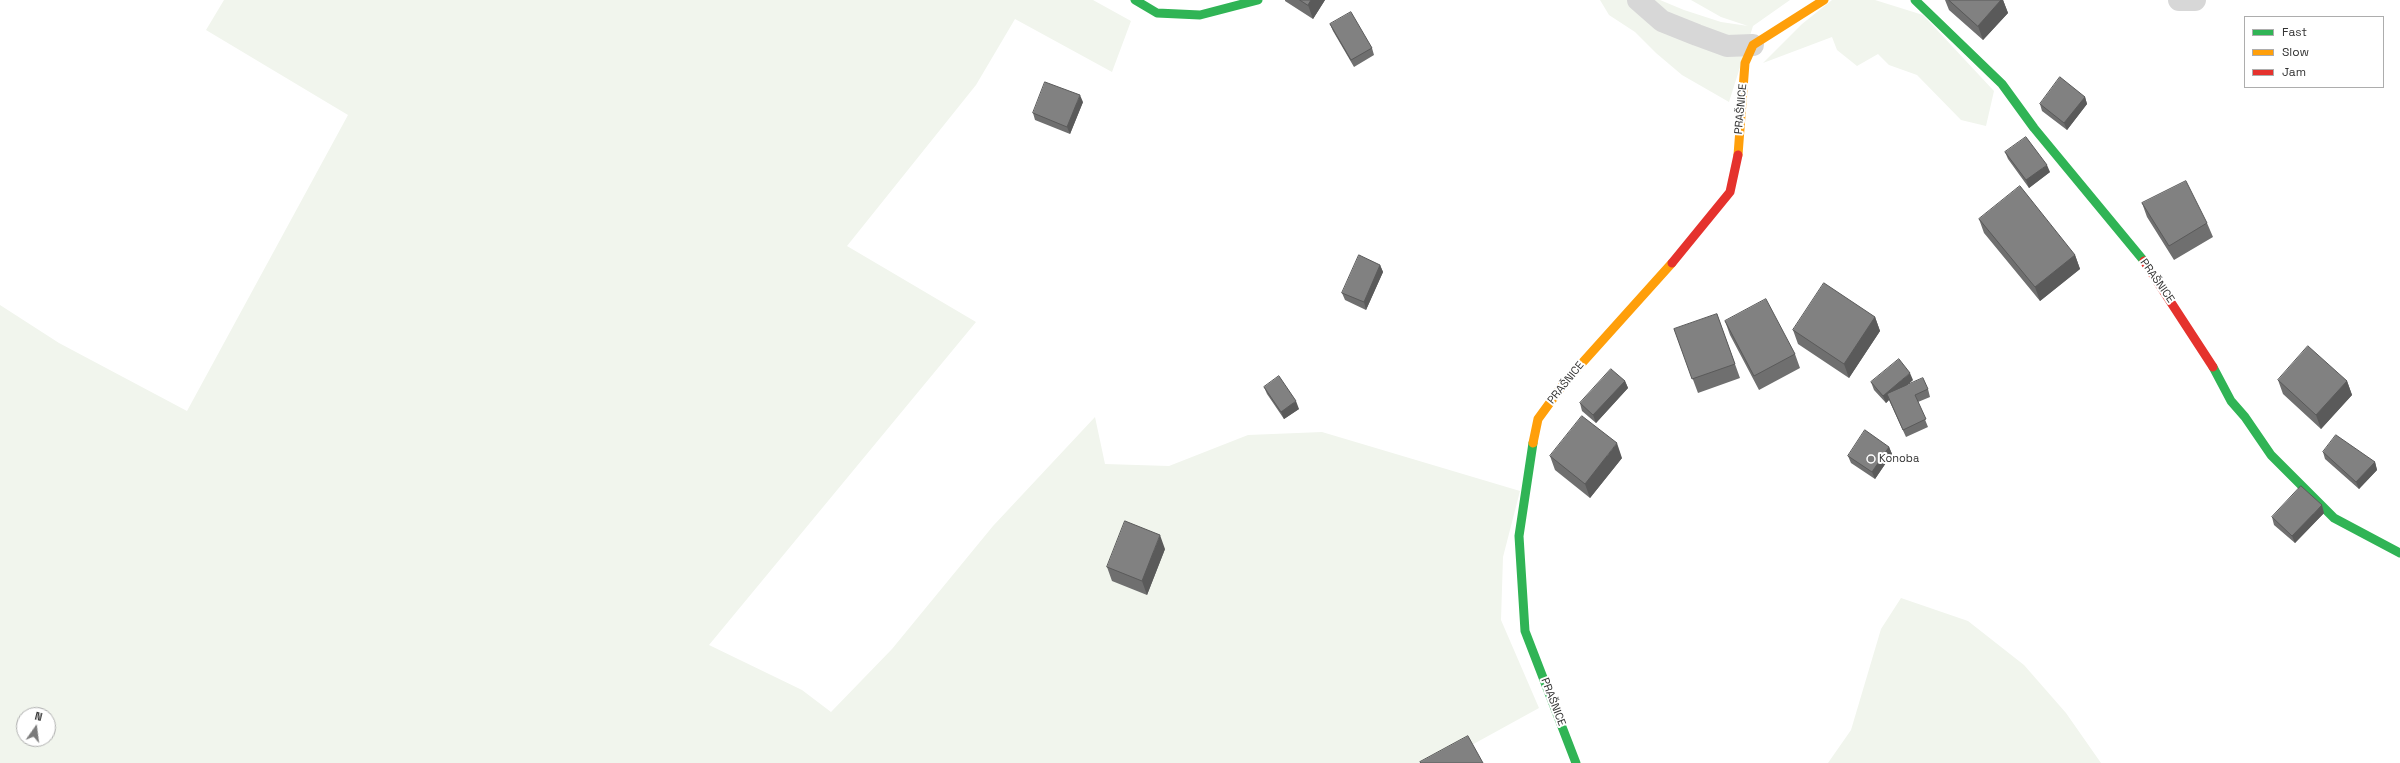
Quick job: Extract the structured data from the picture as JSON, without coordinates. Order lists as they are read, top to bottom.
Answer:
{
  "streets": {
    "street": ["PRAŠNICE"]
  },
  "places": ["Konoba"],
  "legend": ["Fast", "Slow", "Jam"],
  "north": "top"
}
